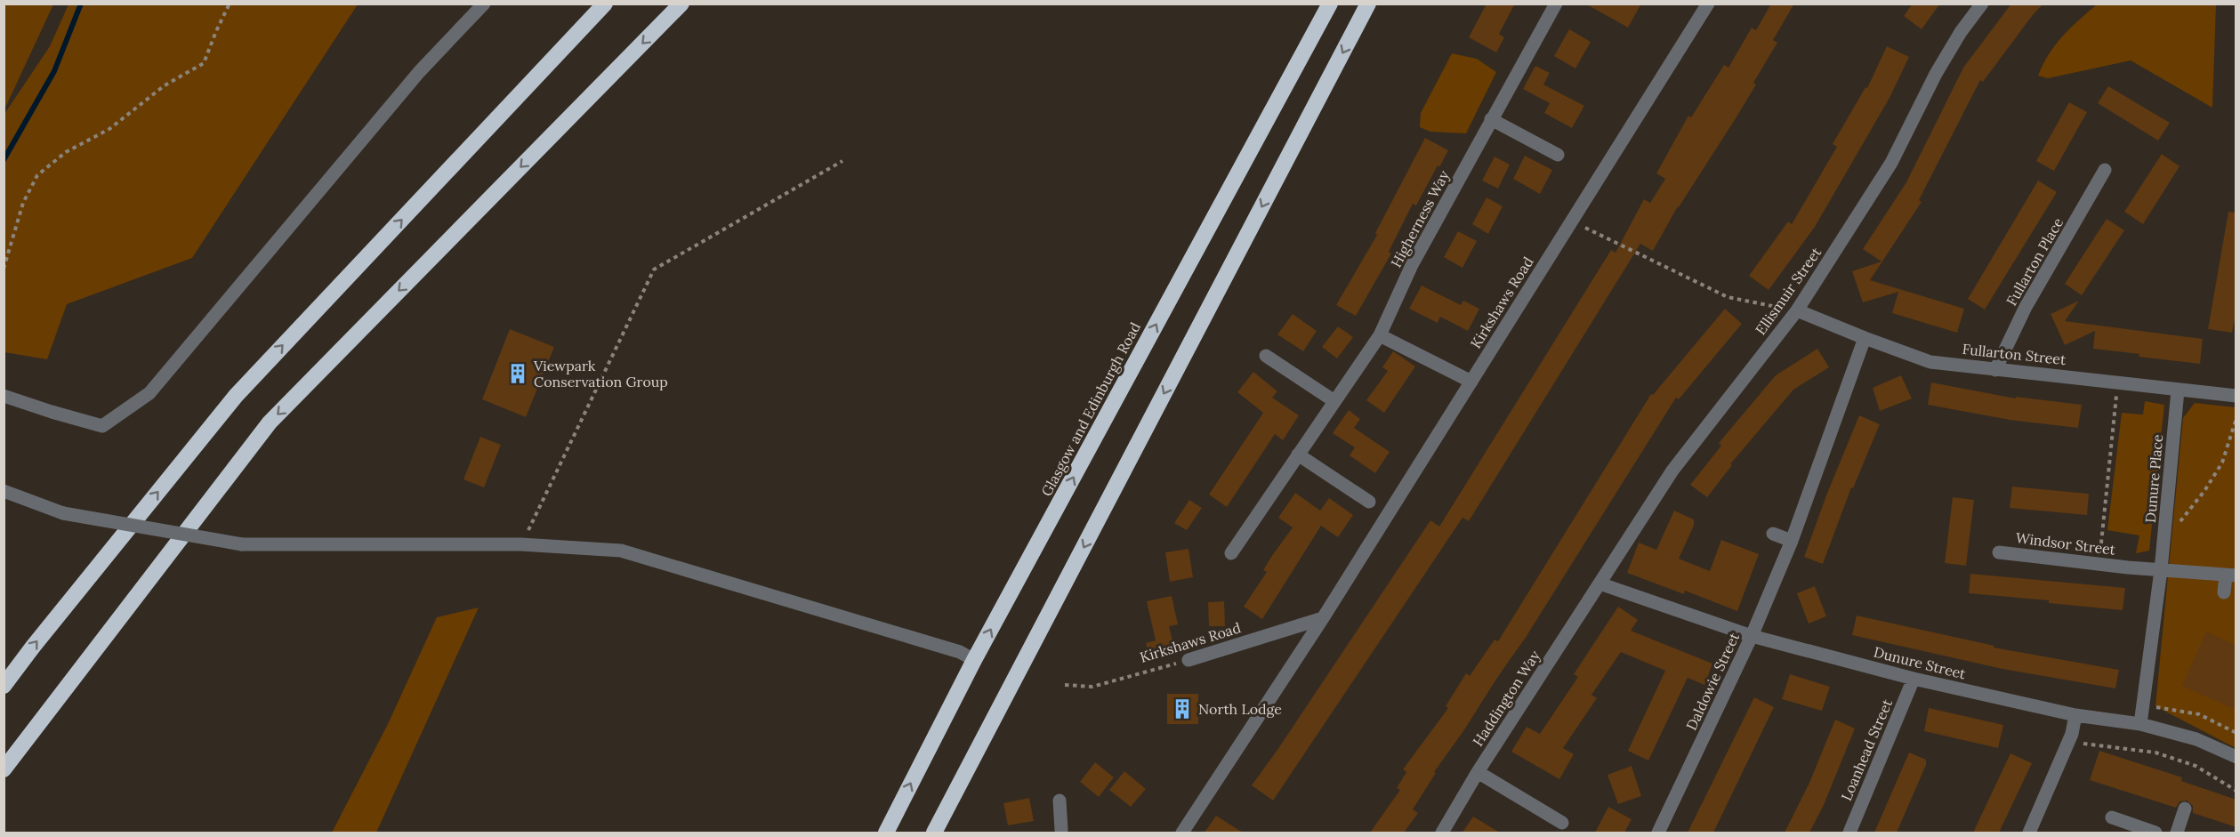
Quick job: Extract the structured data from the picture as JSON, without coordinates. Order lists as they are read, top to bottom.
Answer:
{
  "streets": {
    "highway": ["Glasgow and Edinburgh Road"],
    "street": [
      "Higherness Way",
      "Fullarton Place",
      "Ellismuir Street",
      "Kirkshaws Road",
      "Fullarton Street",
      "Dunure Place",
      "Windsor Street",
      "Dunure Street",
      "Daldowie Street",
      "Haddington Way",
      "Loanhead Street"
    ]
  },
  "crossings": [
    ["Fullarton Place", "Fullarton Street"],
    ["Ellismuir Street", "Fullarton Street"],
    ["Ellismuir Street", "Dunure Street"],
    ["Ellismuir Street", "Haddington Way"],
    ["Fullarton Street", "Dunure Place"],
    ["Fullarton Street", "Daldowie Street"],
    ["Dunure Place", "Windsor Street"],
    ["Dunure Place", "Dunure Street"],
    ["Dunure Street", "Daldowie Street"],
    ["Dunure Street", "Haddington Way"],
    ["Dunure Street", "Loanhead Street"]
  ],
  "places": {
    "building": ["Viewpark Conservation Group", "North Lodge"]
  }
}
